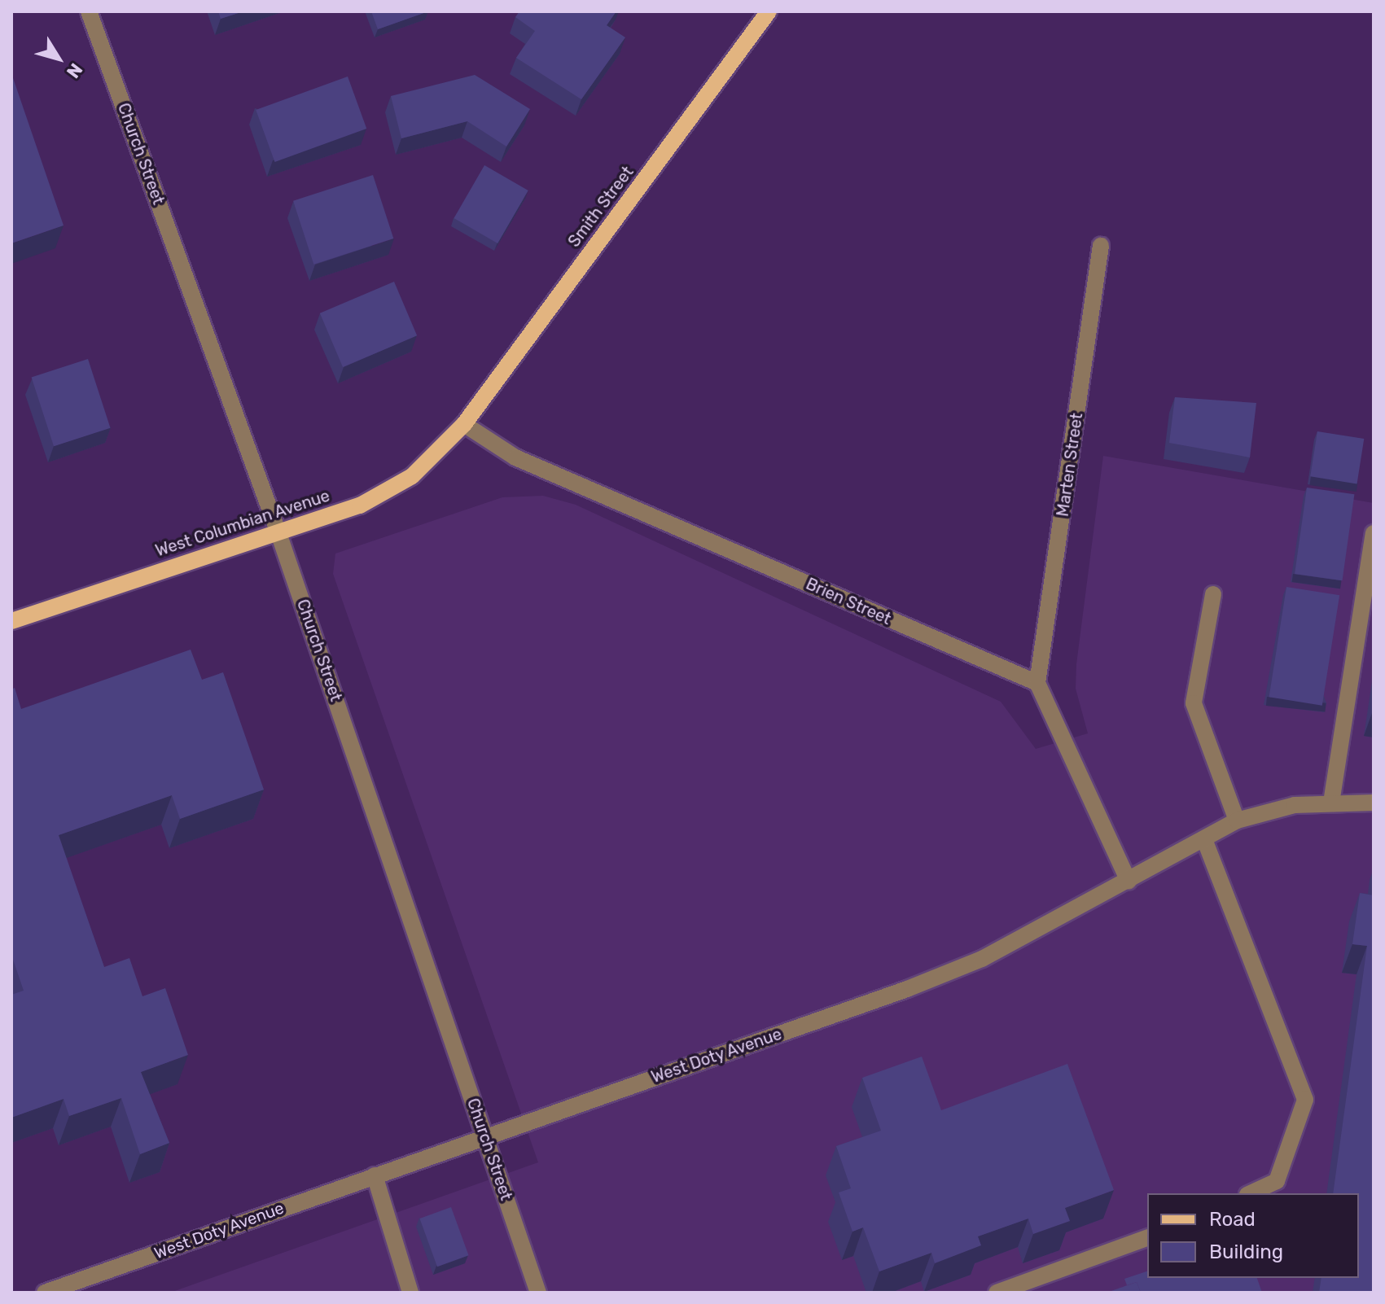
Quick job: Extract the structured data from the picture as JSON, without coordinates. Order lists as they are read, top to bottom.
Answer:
{
  "streets": {
    "main road": ["Smith Street", "West Columbian Avenue"],
    "street": [
      "Church Street",
      "Marten Street",
      "Brien Street",
      "West Doty Avenue"
    ]
  },
  "crossings": [
    ["Church Street", "West Columbian Avenue"],
    ["Church Street", "West Doty Avenue"],
    ["Smith Street", "West Columbian Avenue"],
    ["Smith Street", "Brien Street"],
    ["Marten Street", "Brien Street"],
    ["West Columbian Avenue", "Brien Street"]
  ],
  "legend": ["Road", "Building"],
  "north": "bottom right"
}
